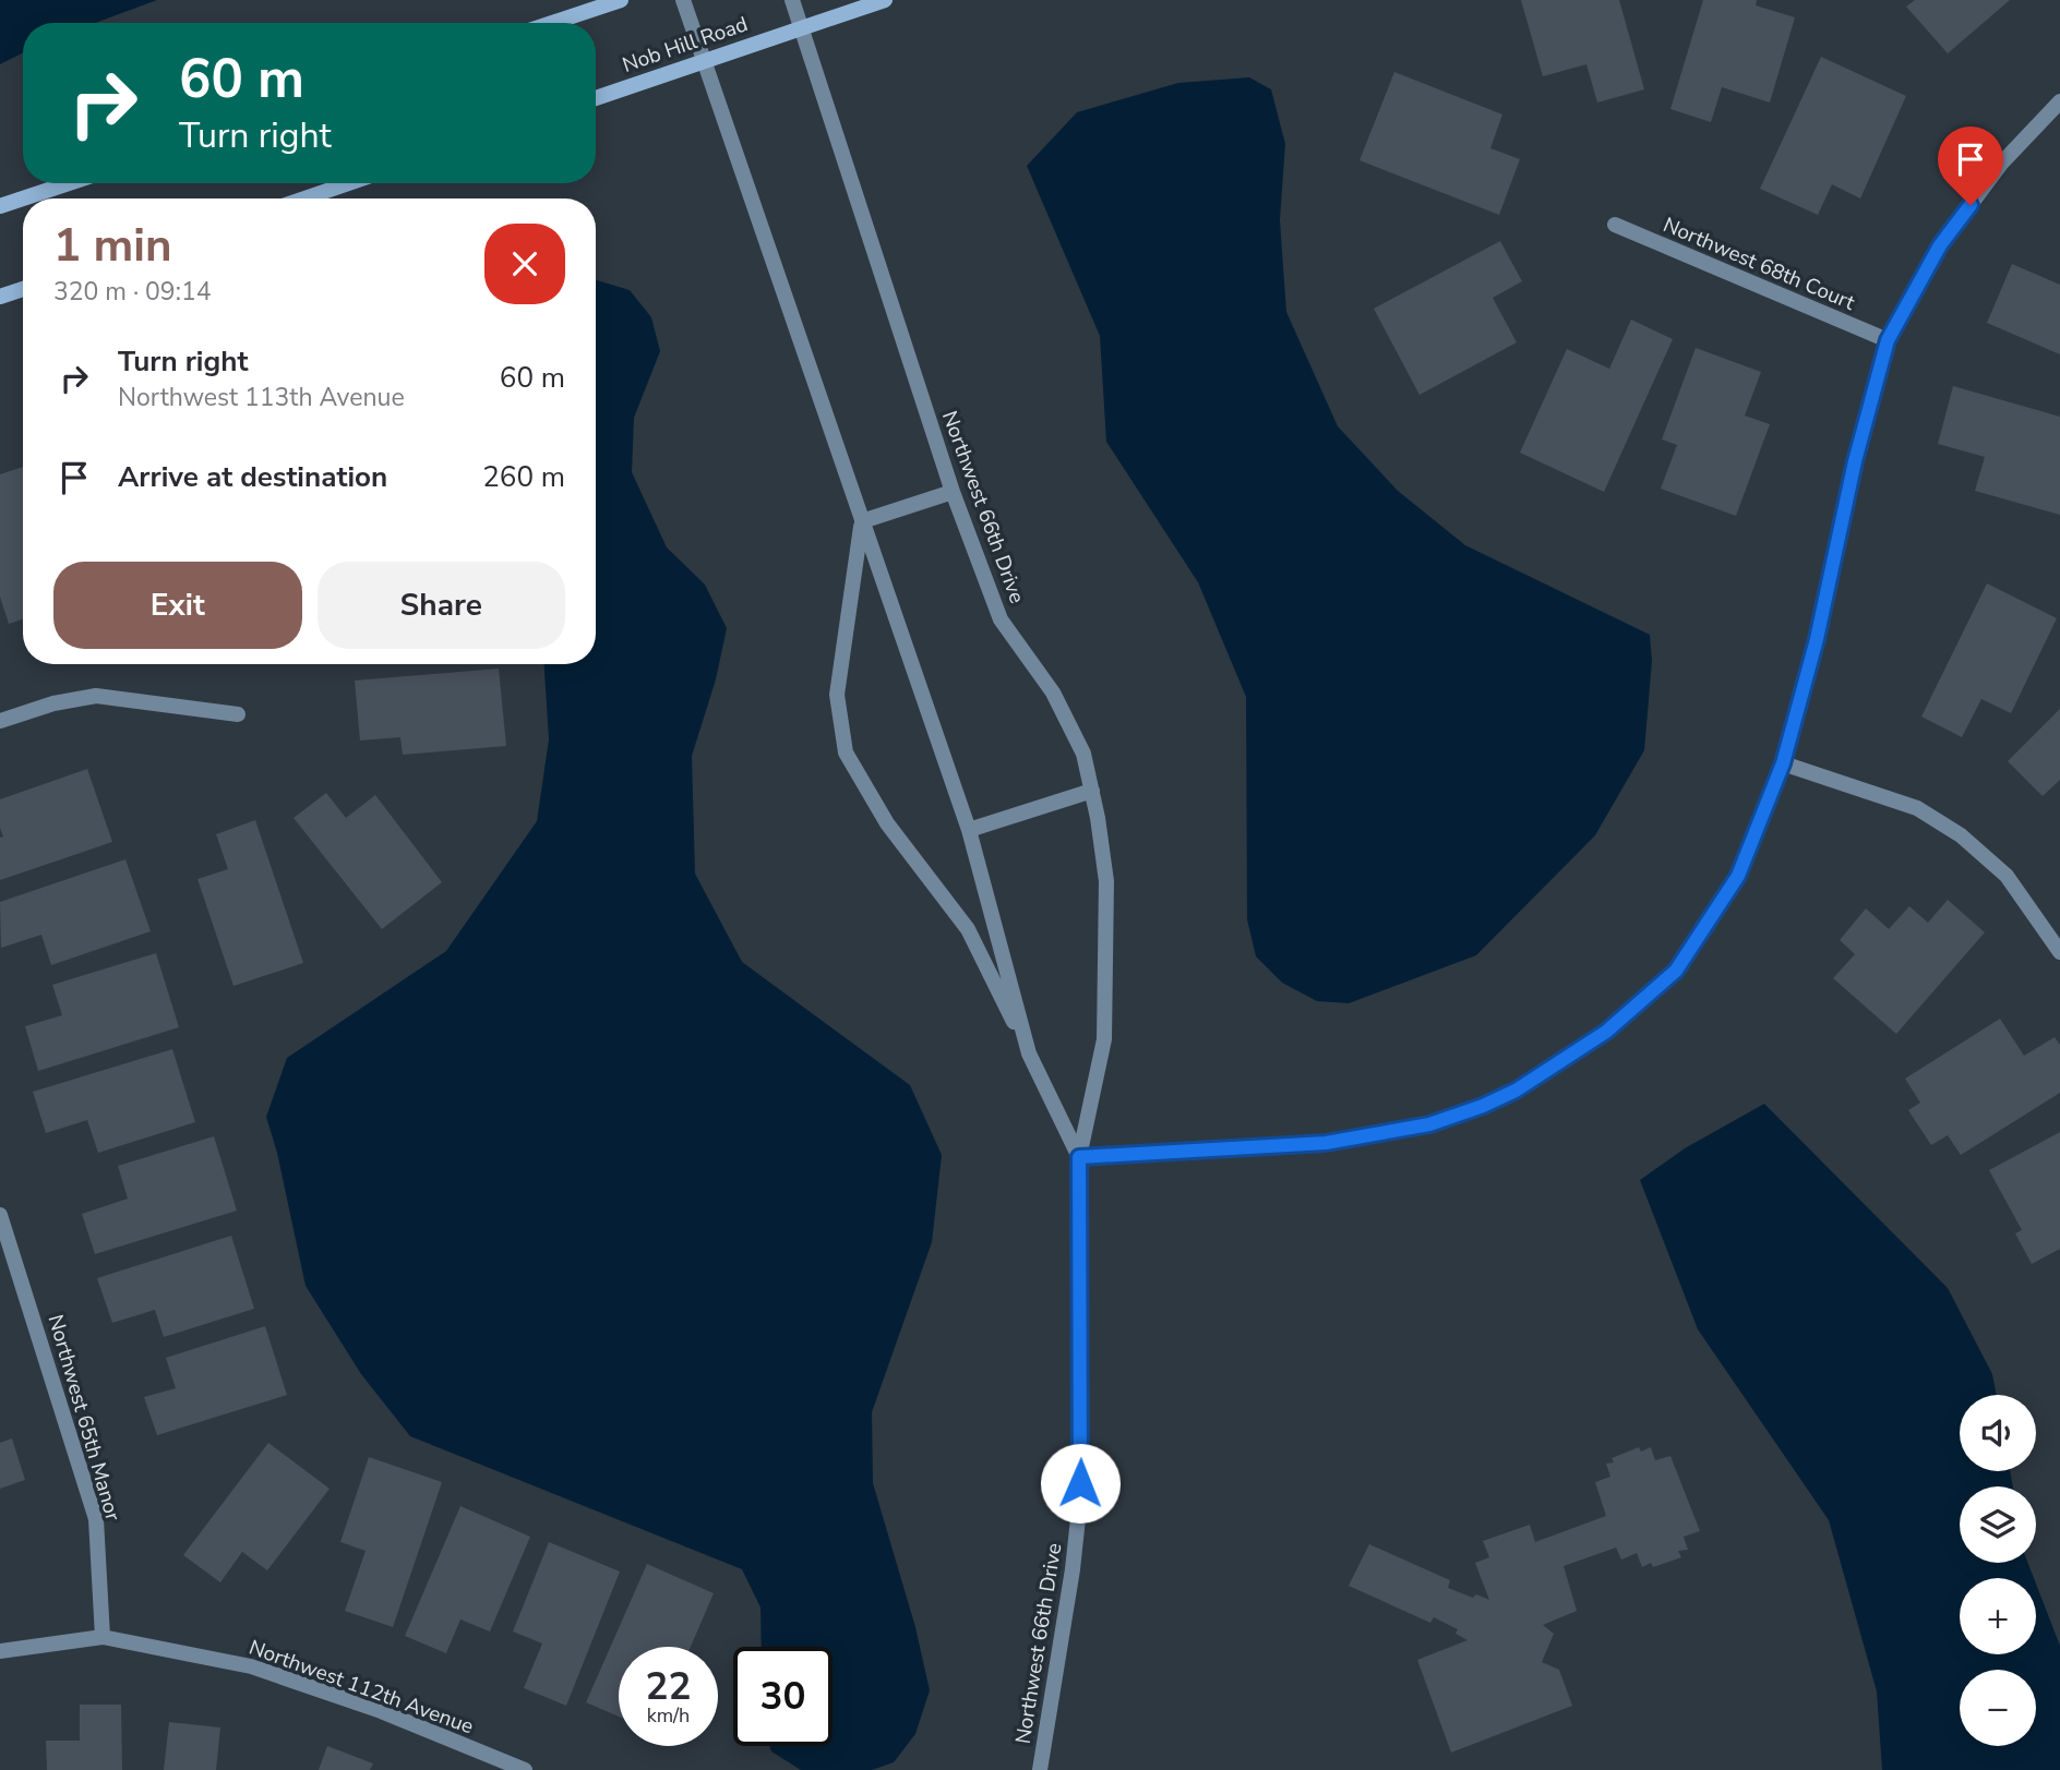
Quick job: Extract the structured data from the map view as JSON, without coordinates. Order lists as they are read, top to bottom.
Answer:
{
  "streets": {
    "main road": ["Nob Hill Road"],
    "street": [
      "Northwest 68th Court",
      "Northwest 66th Drive",
      "Northwest 65th Manor",
      "Northwest 112th Avenue"
    ]
  },
  "crossings": [
    ["Nob Hill Road", "Northwest 66th Drive"],
    ["Northwest 65th Manor", "Northwest 112th Avenue"]
  ],
  "page": {
    "turn": ["60 m", "Turn right"],
    "heading": ["1 min", "320 m · 09:14"],
    "list": [
      {
        "name": "Turn right",
        "note": "Northwest 113th Avenue",
        "value": "60 m"
      },
      {
        "name": "Arrive at destination",
        "value": "260 m"
      }
    ],
    "buttons": ["Exit", "Share"],
    "map_buttons": ["+", "−"],
    "speed": "22 km/h",
    "limit": "30"
  }
}
